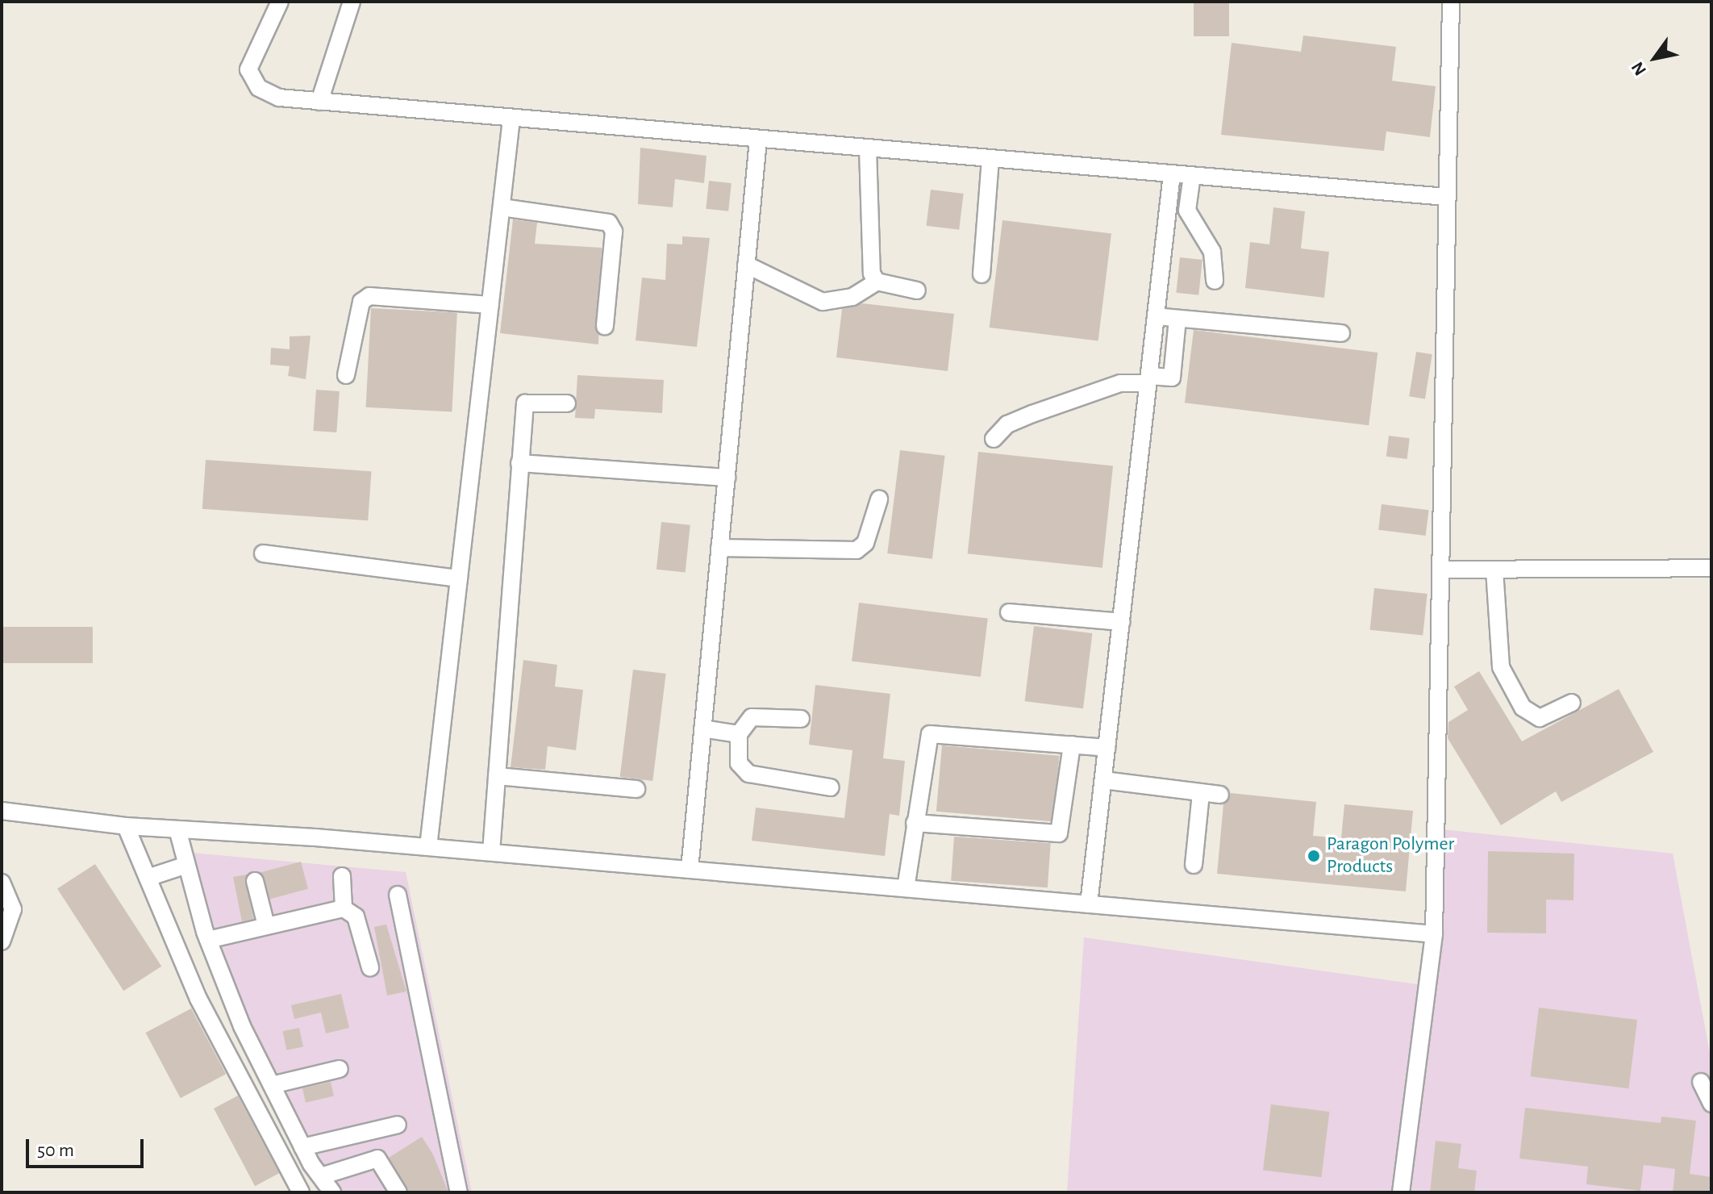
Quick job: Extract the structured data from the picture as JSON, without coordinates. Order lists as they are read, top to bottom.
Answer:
{
  "places": ["Paragon Polymer Products"],
  "scale_bar": "50 m",
  "north": "bottom left"
}
